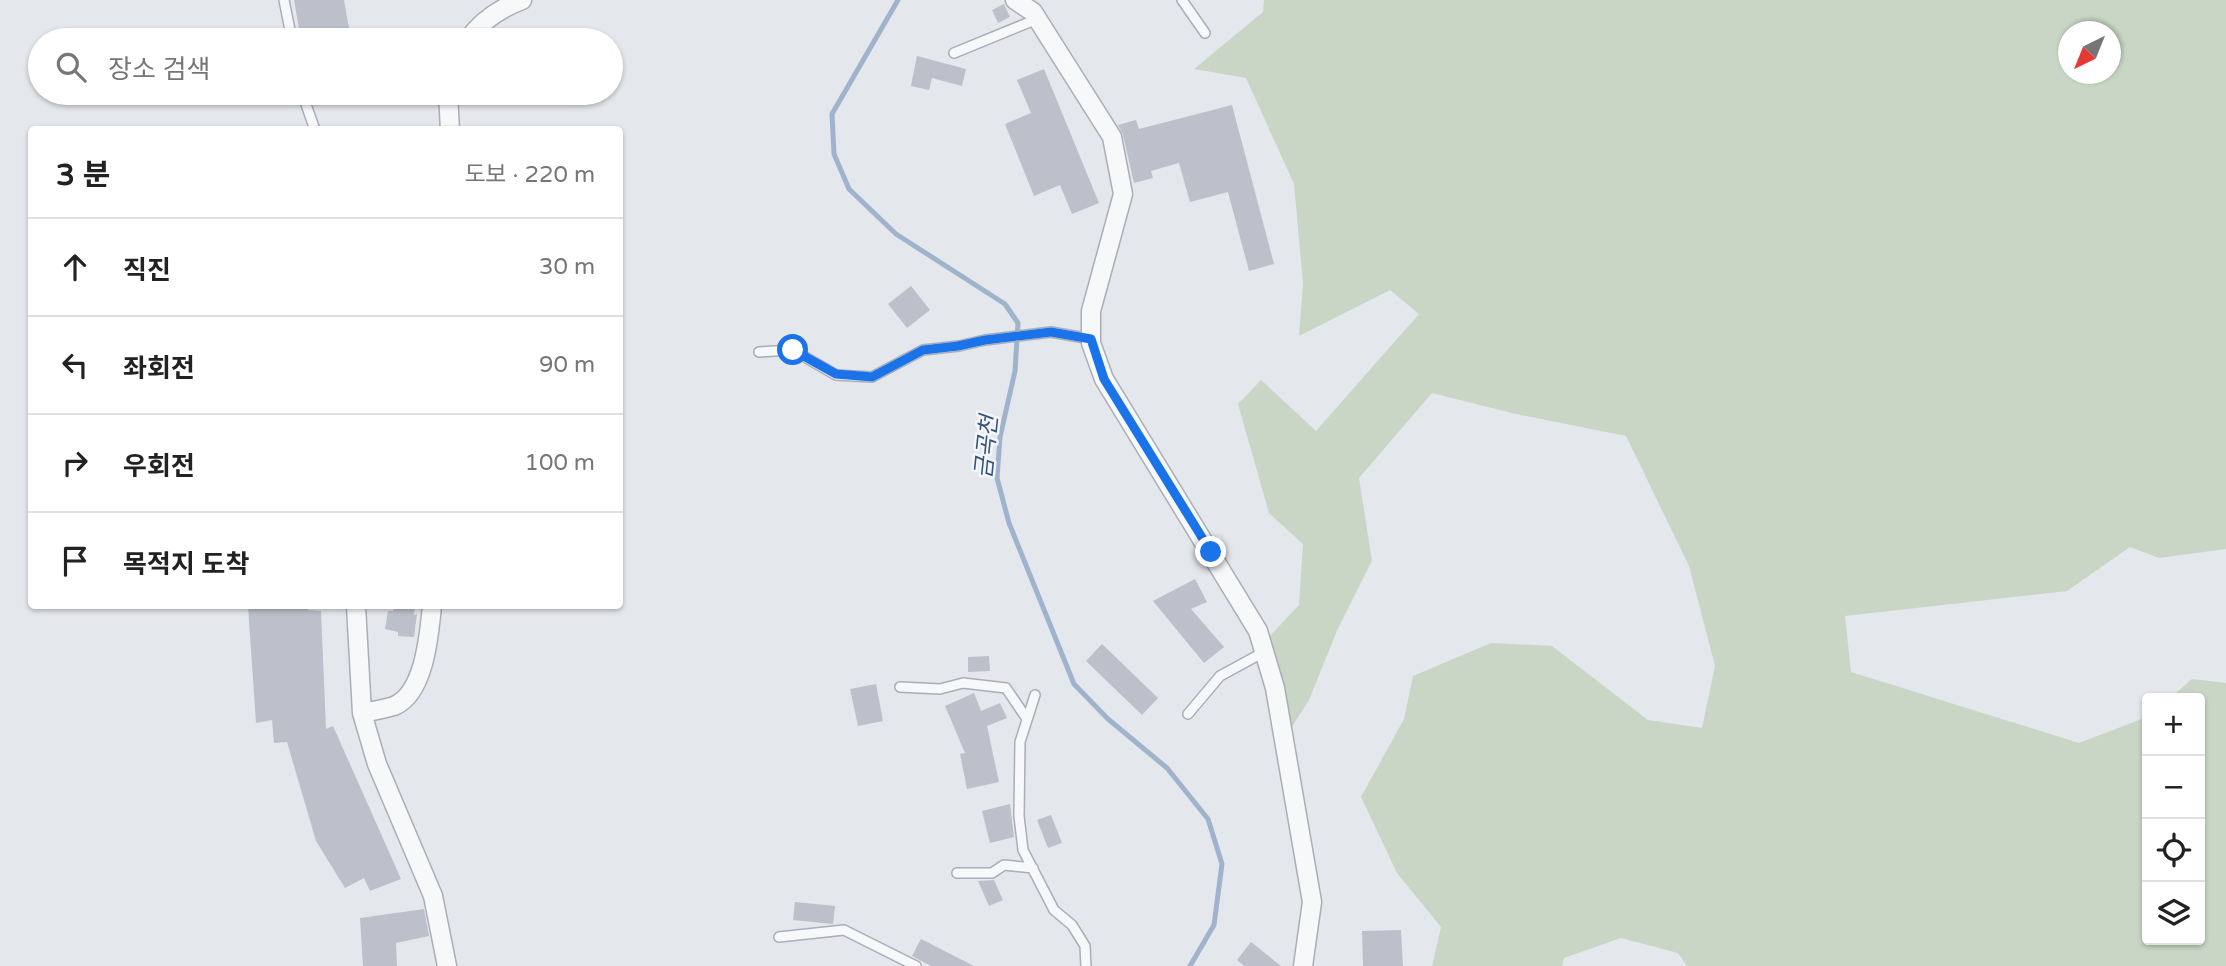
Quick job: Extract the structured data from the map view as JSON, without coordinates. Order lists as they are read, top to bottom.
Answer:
{
  "water": ["금곡천"],
  "north": "bottom left",
  "page": {
    "search": "장소 검색",
    "heading": ["3 분", "도보 · 220 m"],
    "list": [
      ["직진", "30 m"],
      ["좌회전", "90 m"],
      ["우회전", "100 m"],
      "목적지 도착"
    ],
    "map_buttons": ["+", "−"]
  }
}
